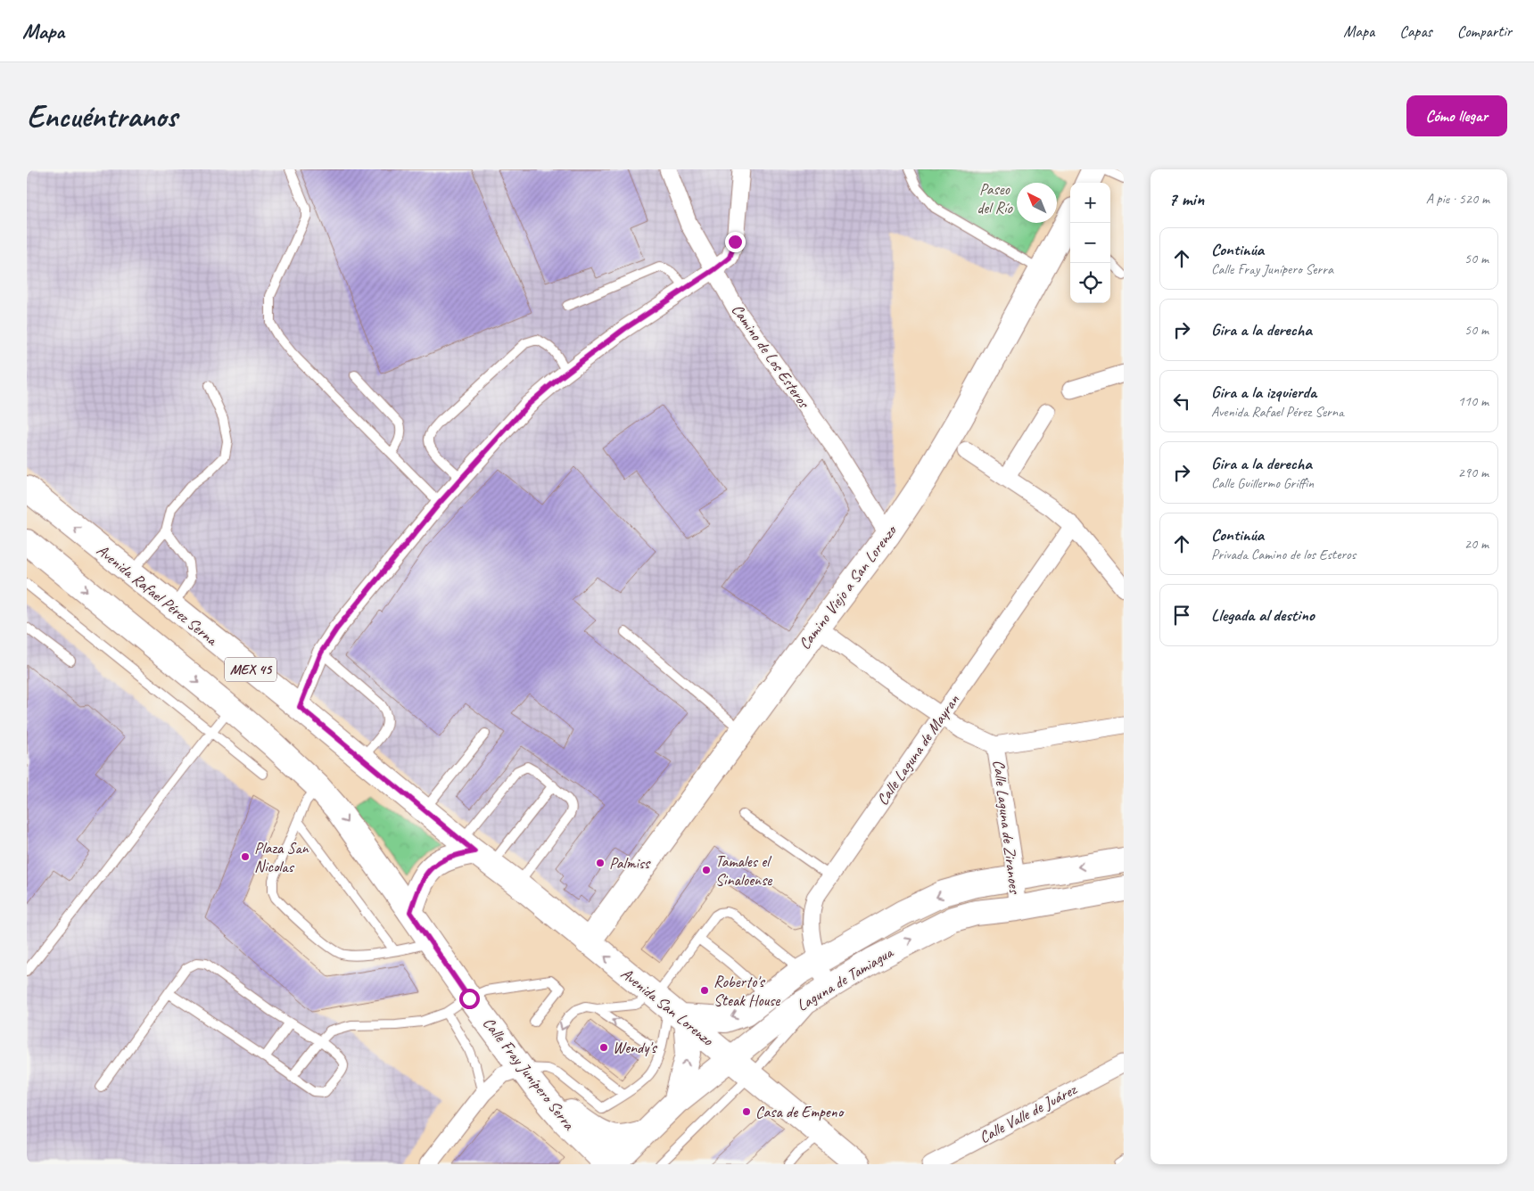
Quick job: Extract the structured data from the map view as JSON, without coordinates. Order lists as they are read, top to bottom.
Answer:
{
  "streets": {
    "main road": [
      "Camino Viejo a San Lorenzo",
      "Avenida Rafael Pérez Serna",
      "MEX 45",
      "Laguna de Tamiagua",
      "Avenida San Lorenzo",
      "Calle Fray Junípero Serra"
    ],
    "street": [
      "Camino de Los Esteros",
      "Calle Laguna de Mayran",
      "Calle Laguna de Ziranoes",
      "Calle Valle de Juárez"
    ]
  },
  "crossings": [
    ["Camino de Los Esteros", "Camino Viejo a San Lorenzo"],
    ["Camino Viejo a San Lorenzo", "Calle Laguna de Ziranoes"],
    ["Camino Viejo a San Lorenzo", "Avenida San Lorenzo"],
    ["Avenida Rafael Pérez Serna", "Avenida San Lorenzo"],
    ["MEX 45", "Calle Fray Junípero Serra"],
    ["Calle Laguna de Mayran", "Calle Laguna de Ziranoes"],
    ["Calle Laguna de Mayran", "Laguna de Tamiagua"],
    ["Calle Laguna de Ziranoes", "Laguna de Tamiagua"],
    ["Laguna de Tamiagua", "Avenida San Lorenzo"]
  ],
  "parks": ["Paseo del Río"],
  "places": [
    "Plaza San Nicolas",
    "Palmiss",
    "Tamales el Sinaloense",
    "Roberto's Steak House",
    "Wendy's",
    "Casa de Empeno"
  ],
  "north": "top left",
  "page": {
    "header": "Mapa",
    "nav": ["Mapa", "Capas", "Compartir"],
    "buttons": "Cómo llegar",
    "title": "Encuéntranos",
    "heading": ["7 min", "A pie · 520 m"],
    "map_buttons": ["+", "−"],
    "list": [
      ["Continúa", "Calle Fray Junípero Serra", "50 m"],
      ["Gira a la derecha", "50 m"],
      ["Gira a la izquierda", "Avenida Rafael Pérez Serna", "110 m"],
      ["Gira a la derecha", "Calle Guillermo Griffin", "290 m"],
      ["Continúa", "Privada Camino de los Esteros", "20 m"],
      "Llegada al destino"
    ]
  }
}
